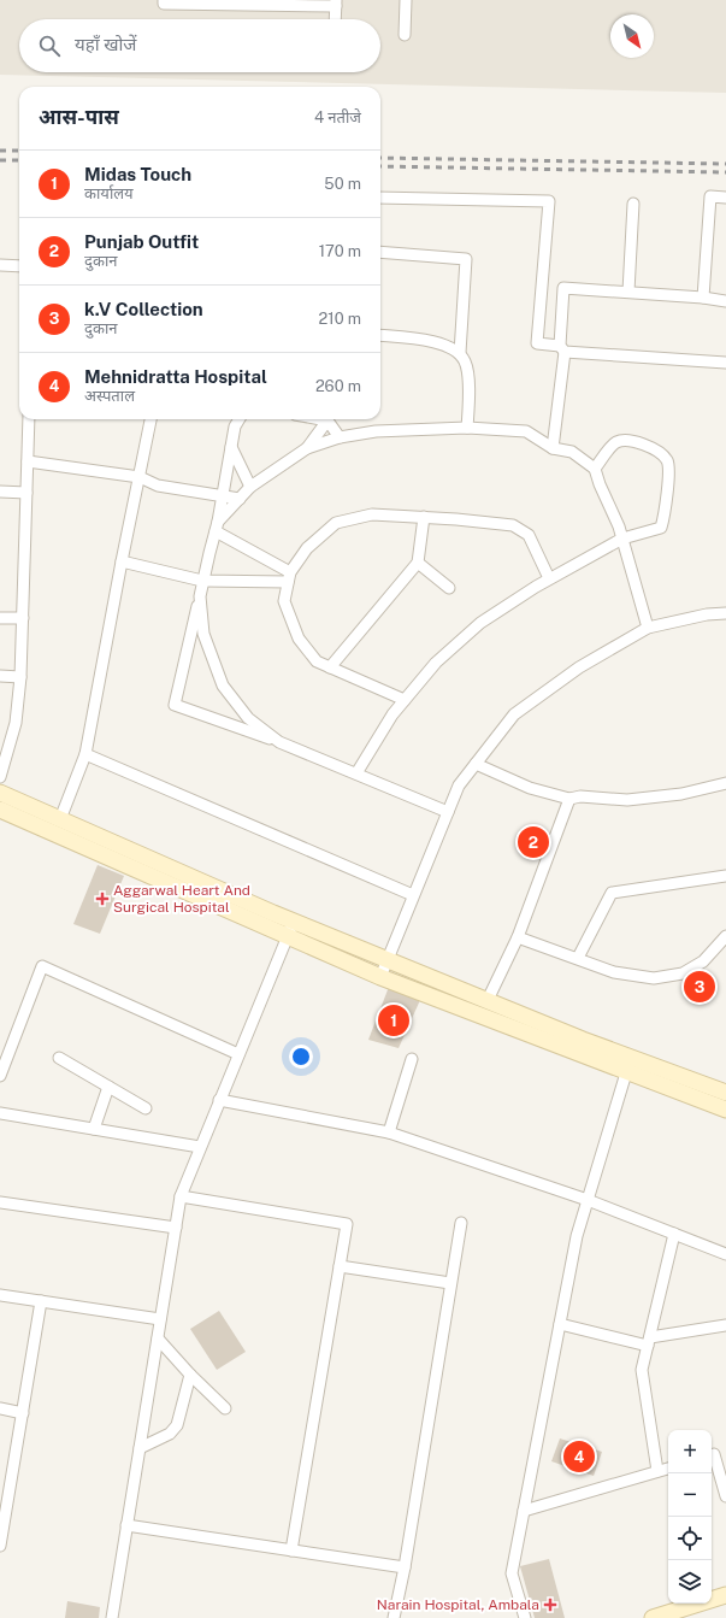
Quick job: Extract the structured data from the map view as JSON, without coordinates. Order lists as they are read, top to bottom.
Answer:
{
  "places": {
    "health": ["Aggarwal Heart And Surgical Hospital", "Narain Hospital, Ambala"]
  },
  "north": "bottom right",
  "page": {
    "search": "यहाँ खोजें",
    "heading": ["आस-पास", "4 नतीजे"],
    "list": [
      {
        "mark": "1",
        "name": "Midas Touch",
        "note": "कार्यालय",
        "value": "50 m"
      },
      {
        "mark": "2",
        "name": "Punjab Outfit",
        "note": "दुकान",
        "value": "170 m"
      },
      {
        "mark": "3",
        "name": "k.V Collection",
        "note": "दुकान",
        "value": "210 m"
      },
      {
        "mark": "4",
        "name": "Mehnidratta Hospital",
        "note": "अस्पताल",
        "value": "260 m"
      }
    ],
    "pins": [
      "2",
      "3",
      "1",
      "4"
    ],
    "map_buttons": ["+", "−"]
  }
}
